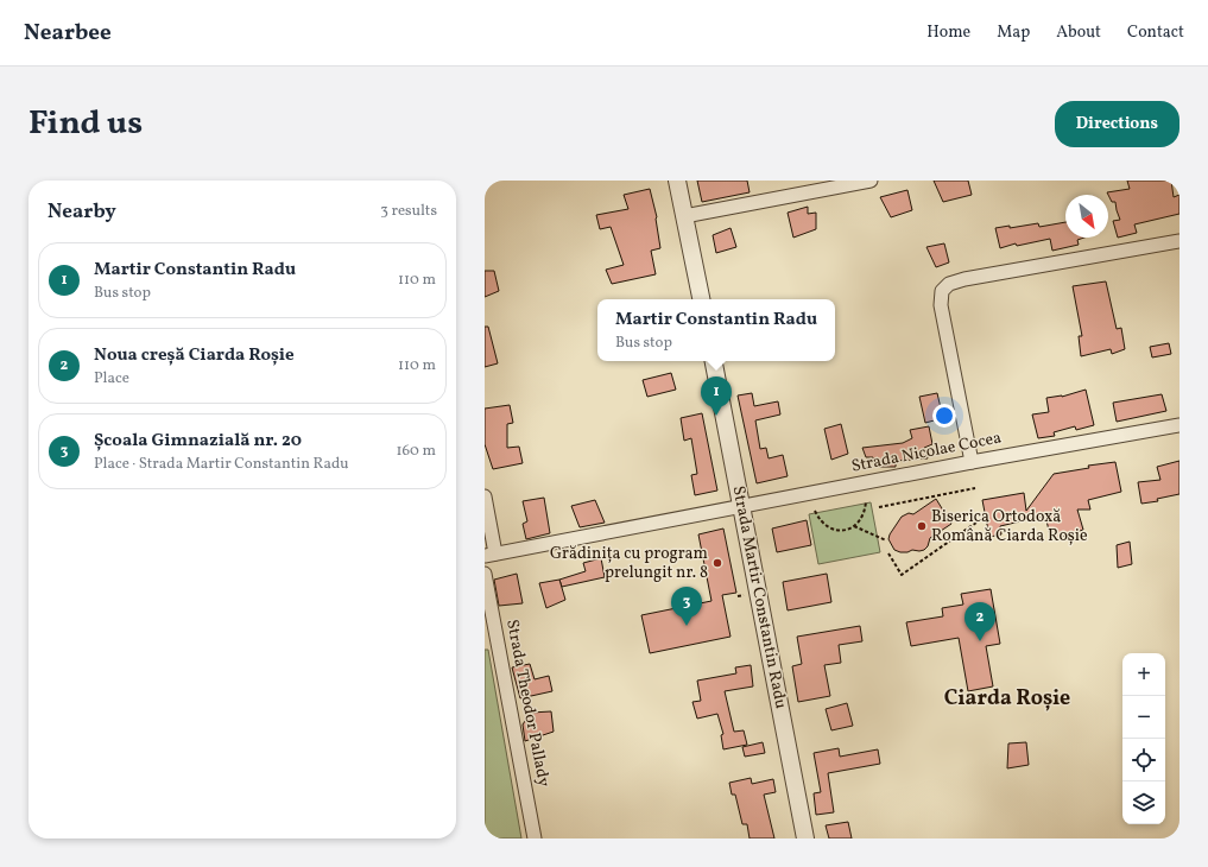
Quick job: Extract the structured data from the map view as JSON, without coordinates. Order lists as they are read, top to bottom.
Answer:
{
  "streets": {
    "street": ["Strada Nicolae Cocea", "Strada Martir Constantin Radu", "Strada Theodor Pallady"]
  },
  "crossings": [
    ["Strada Nicolae Cocea", "Strada Martir Constantin Radu"]
  ],
  "districts": ["Ciarda Roșie"],
  "places": ["Biserica Ortodoxă Română Ciarda Roșie", "Grădinița cu program prelungit nr. 8"],
  "north": "bottom right",
  "page": {
    "header": "Nearbee",
    "nav": [
      "Home",
      "Map",
      "About",
      "Contact"
    ],
    "title": "Find us",
    "buttons": "Directions",
    "heading": ["Nearby", "3 results"],
    "list": [
      {
        "mark": "1",
        "name": "Martir Constantin Radu",
        "note": "Bus stop",
        "value": "110 m"
      },
      {
        "mark": "2",
        "name": "Noua creșă Ciarda Roșie",
        "note": "Place",
        "value": "110 m"
      },
      {
        "mark": "3",
        "name": "Școala Gimnazială nr. 20",
        "note": "Place · Strada Martir Constantin Radu",
        "value": "160 m"
      }
    ],
    "popup": ["Martir Constantin Radu", "Bus stop"],
    "pins": ["1", "3", "2"],
    "map_buttons": ["+", "−"]
  }
}
